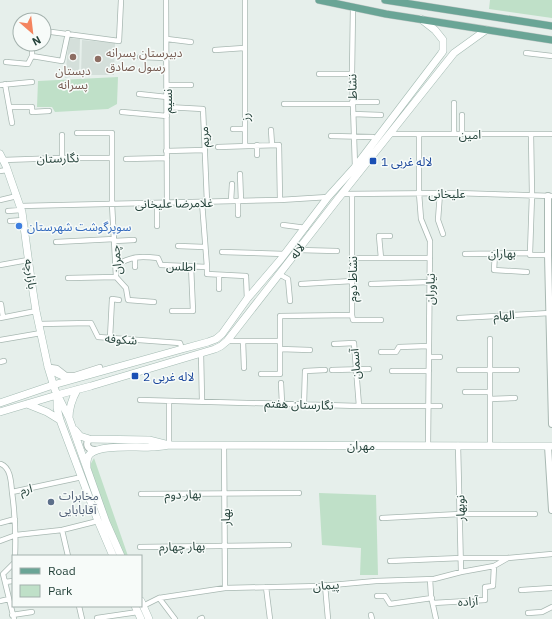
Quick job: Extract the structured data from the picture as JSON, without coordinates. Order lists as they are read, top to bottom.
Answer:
{
  "streets": {
    "main road": ["لاله", "بازارچه", "مهران"],
    "street": [
      "نشاط",
      "نسیم",
      "رز",
      "امین",
      "مریم",
      "نگارستان",
      "علیخانی",
      "غلامرضا علیخانی",
      "بهاران",
      "چمران",
      "اطلس",
      "نشاط دوم",
      "نیاوران",
      "الهام",
      "شکوفه",
      "آسمان",
      "نگارستان هفتم",
      "ارم",
      "بهار دوم",
      "نوبهار",
      "بهار",
      "بهار چهارم",
      "پیمان",
      "آزاده"
    ]
  },
  "crossings": [
    ["نشاط", "لاله"],
    ["نسیم", "مریم"],
    ["نسیم", "غلامرضا علیخانی"],
    ["امین", "لاله"],
    ["امین", "بهاران"],
    ["امین", "نیاوران"],
    ["مریم", "غلامرضا علیخانی"],
    ["مریم", "اطلس"],
    ["نگارستان", "غلامرضا علیخانی"],
    ["نگارستان", "چمران"],
    ["نگارستان", "بازارچه"],
    ["علیخانی", "لاله"],
    ["علیخانی", "بهاران"],
    ["علیخانی", "نشاط دوم"],
    ["علیخانی", "نیاوران"],
    ["غلامرضا علیخانی", "لاله"],
    ["غلامرضا علیخانی", "چمران"],
    ["غلامرضا علیخانی", "اطلس"],
    ["غلامرضا علیخانی", "بازارچه"],
    ["لاله", "بازارچه"],
    ["لاله", "شکوفه"],
    ["چمران", "اطلس"],
    ["بازارچه", "شکوفه"],
    ["بازارچه", "ارم"],
    ["نیاوران", "نگارستان هفتم"],
    ["نیاوران", "مهران"],
    ["آسمان", "نگارستان هفتم"],
    ["مهران", "نوبهار"],
    ["مهران", "بهار"],
    ["بهار دوم", "بهار"],
    ["نوبهار", "پیمان"],
    ["بهار", "بهار چهارم"],
    ["بهار", "پیمان"],
    ["پیمان", "آزاده"]
  ],
  "places": {
    "other": [
      "دبستان پسرانه",
      "دبیرستان پسرانه رسول صادق",
      "سوپرگوشت شهرستان",
      "مخابرات آقابابایی"
    ],
    "transit": ["لاله غربی 1", "لاله غربی 2"]
  },
  "legend": ["Road", "Park"],
  "north": "bottom right"
}
